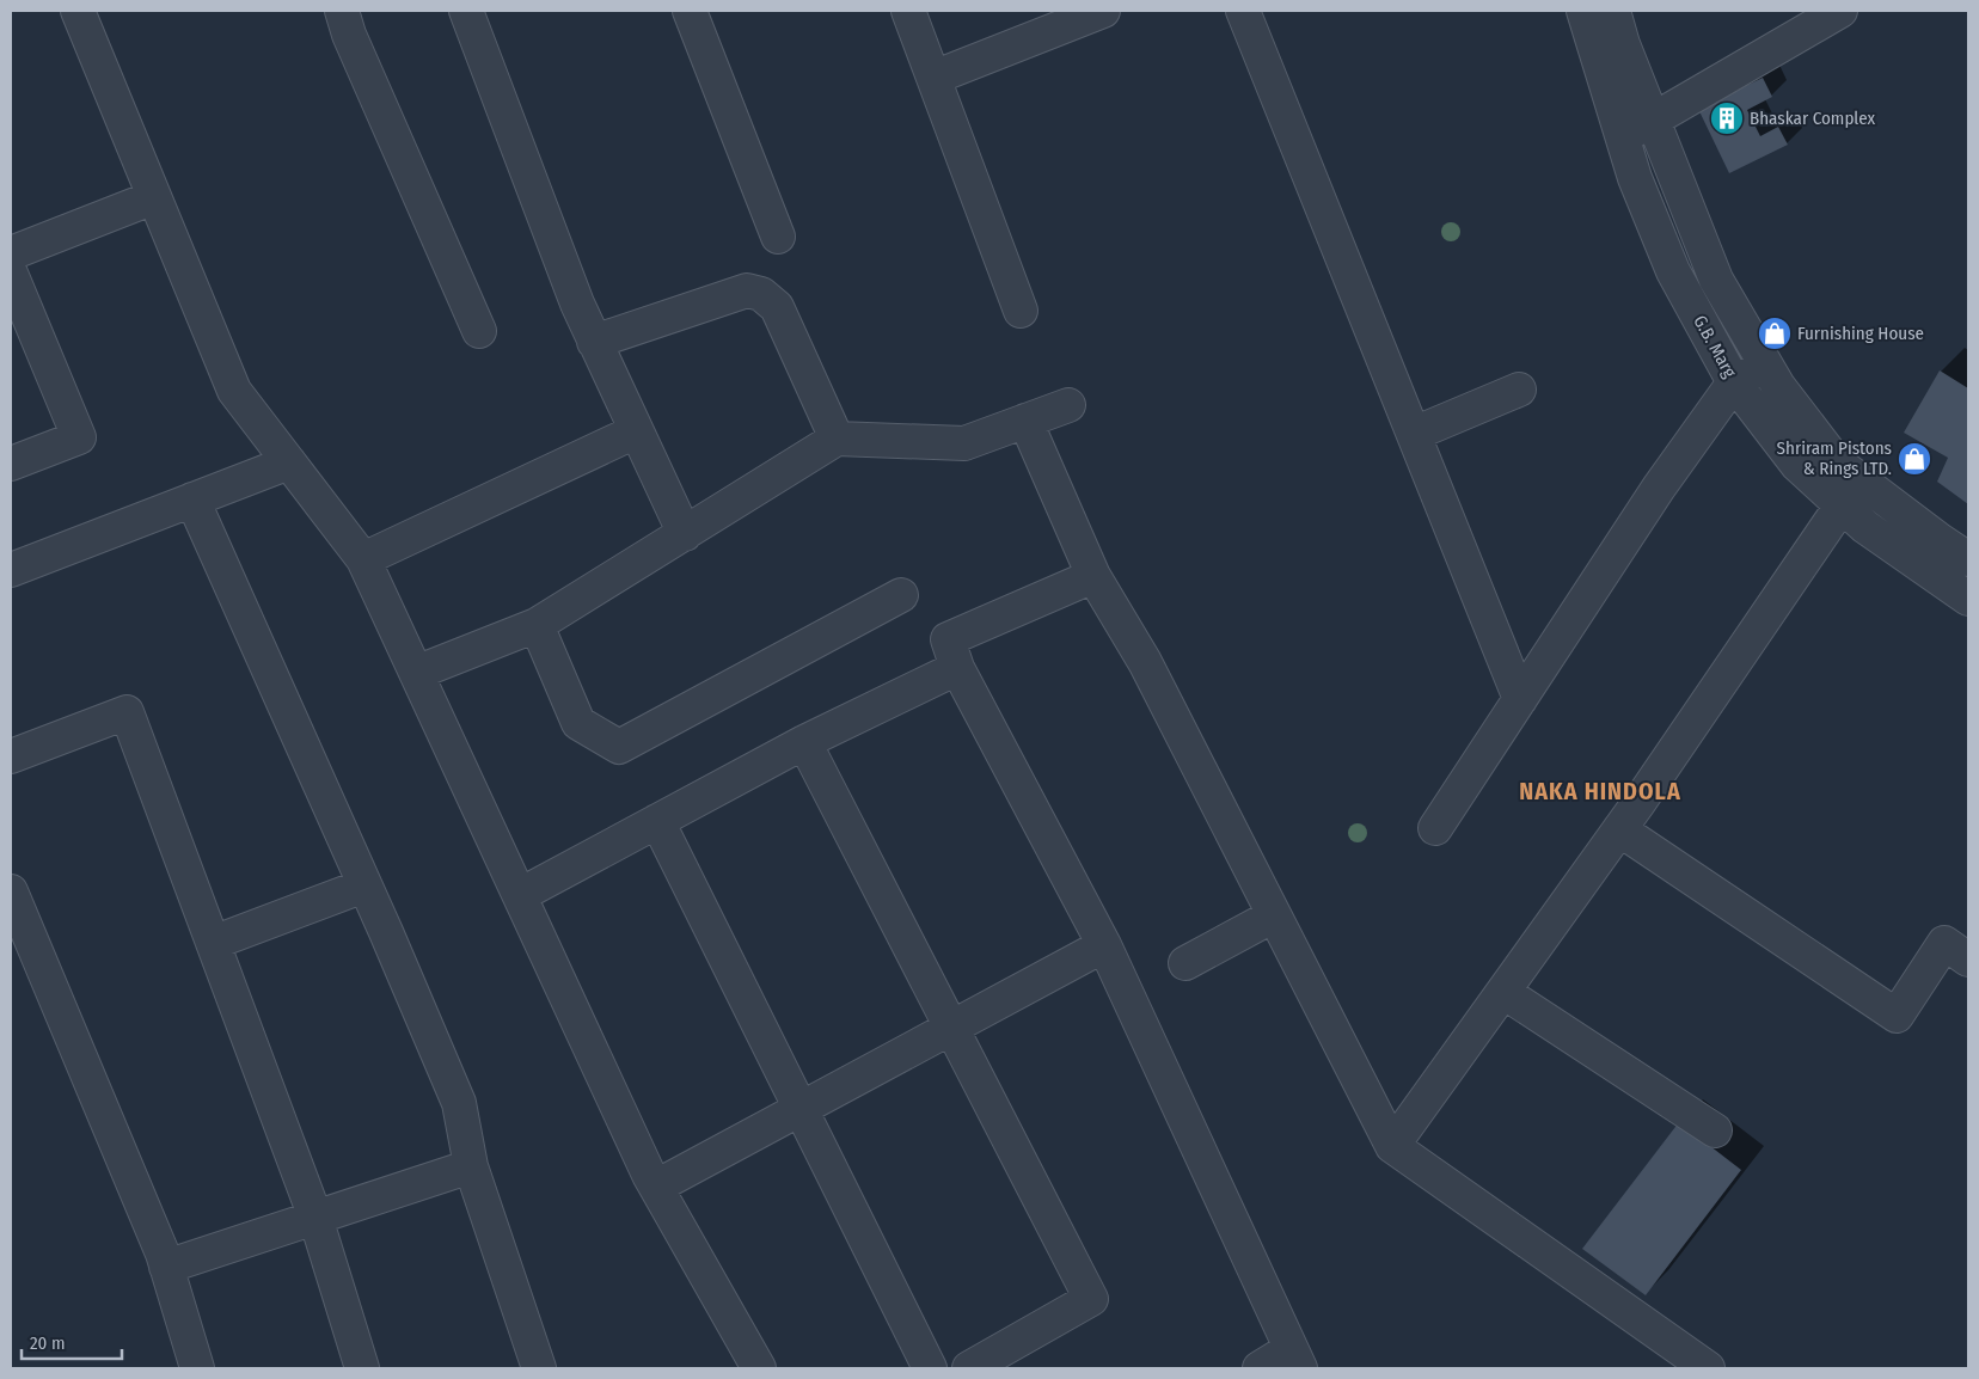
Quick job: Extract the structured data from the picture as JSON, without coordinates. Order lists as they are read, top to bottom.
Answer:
{
  "streets": {
    "street": ["G.B. Marg"]
  },
  "districts": ["NAKA HINDOLA"],
  "places": {
    "building": ["Bhaskar Complex"],
    "shop": ["Furnishing House", "Shriram Pistons & Rings LTD."]
  },
  "scale_bar": "20 m"
}
